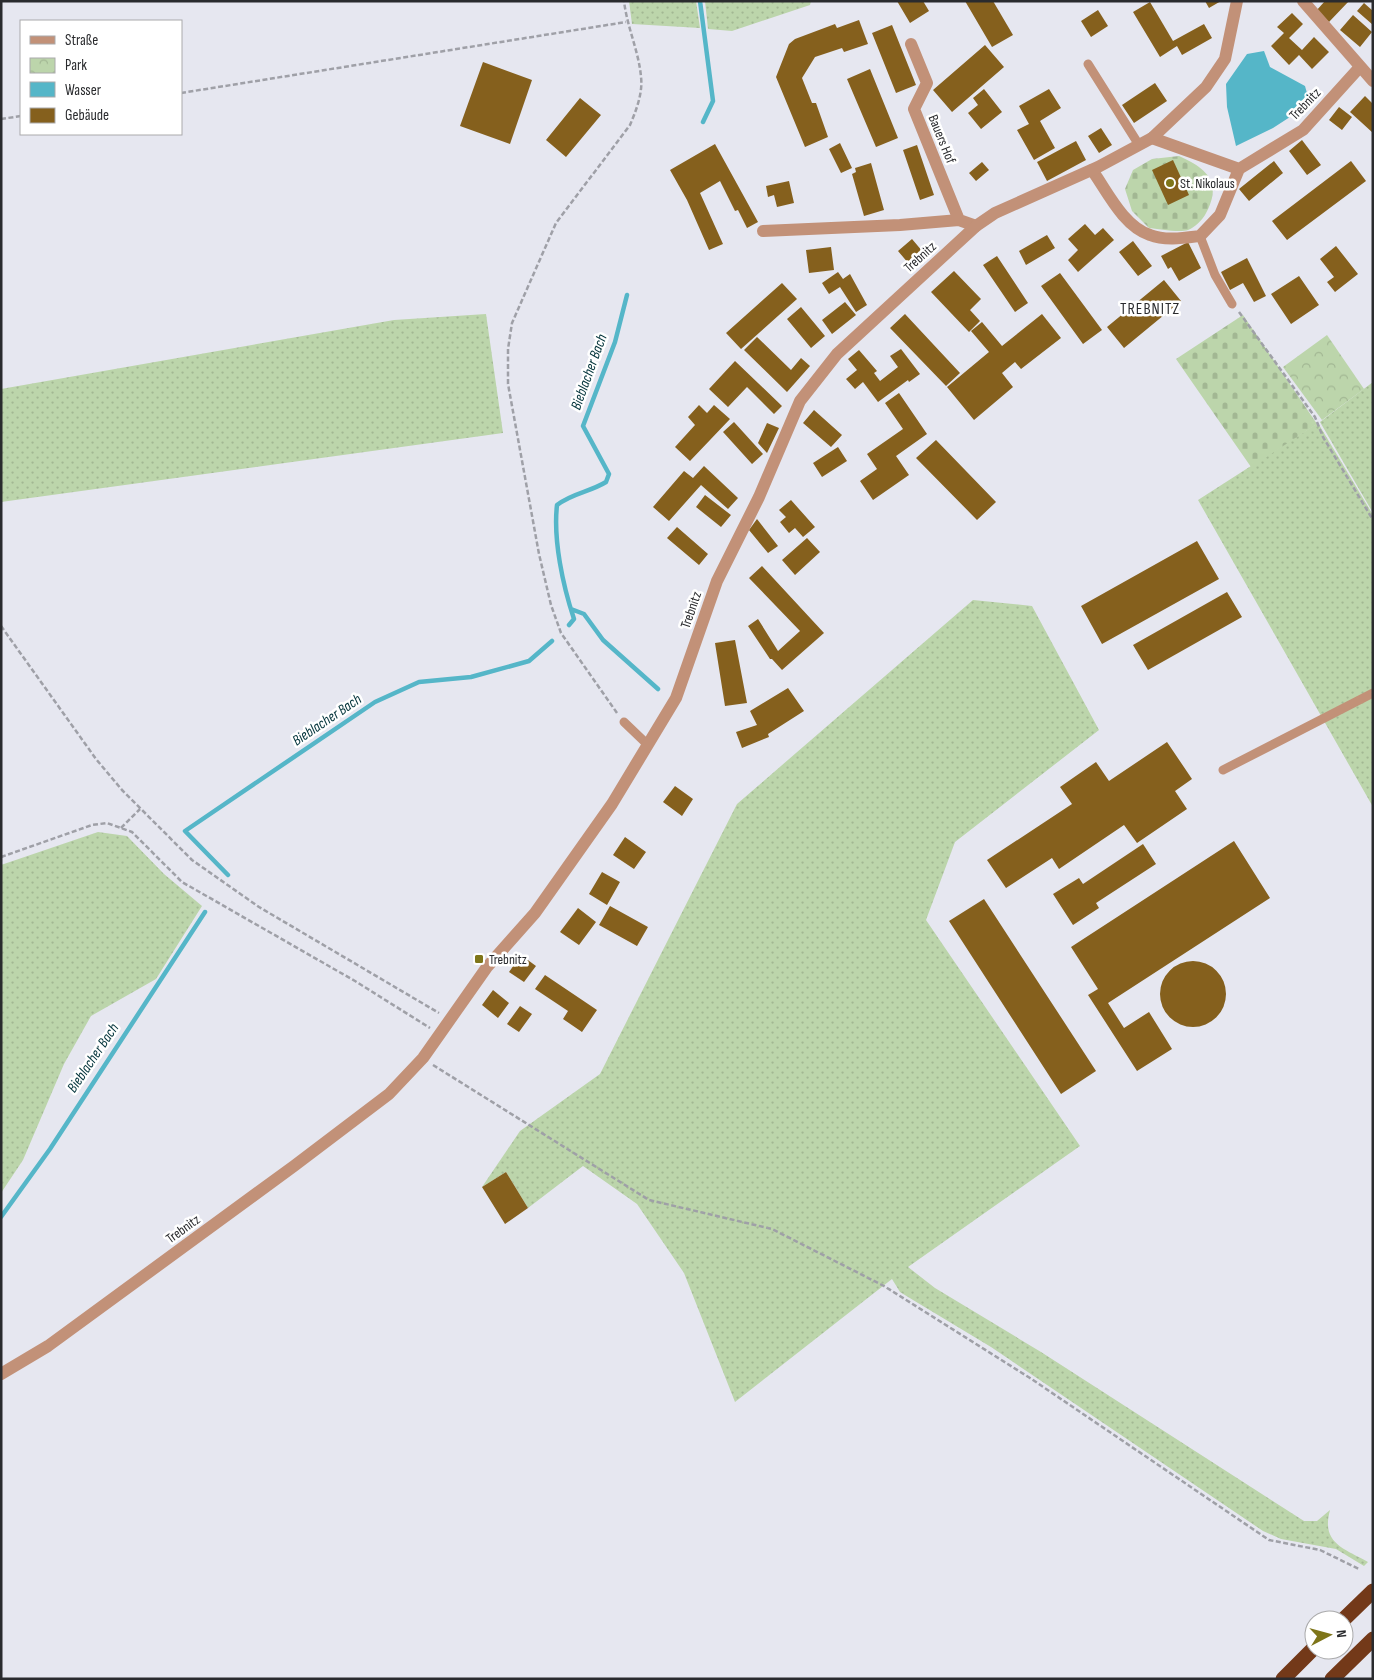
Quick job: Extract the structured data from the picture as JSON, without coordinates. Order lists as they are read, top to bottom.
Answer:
{
  "streets": {
    "street": ["Trebnitz", "Bauers Hof"]
  },
  "crossings": [
    ["Trebnitz", "Bauers Hof"]
  ],
  "districts": ["TREBNITZ"],
  "water": ["Bieblacher Bach"],
  "places": {
    "other": ["St. Nikolaus"],
    "transit": ["Trebnitz"]
  },
  "legend": [
    "Straße",
    "Park",
    "Wasser",
    "Gebäude"
  ],
  "north": "right"
}
